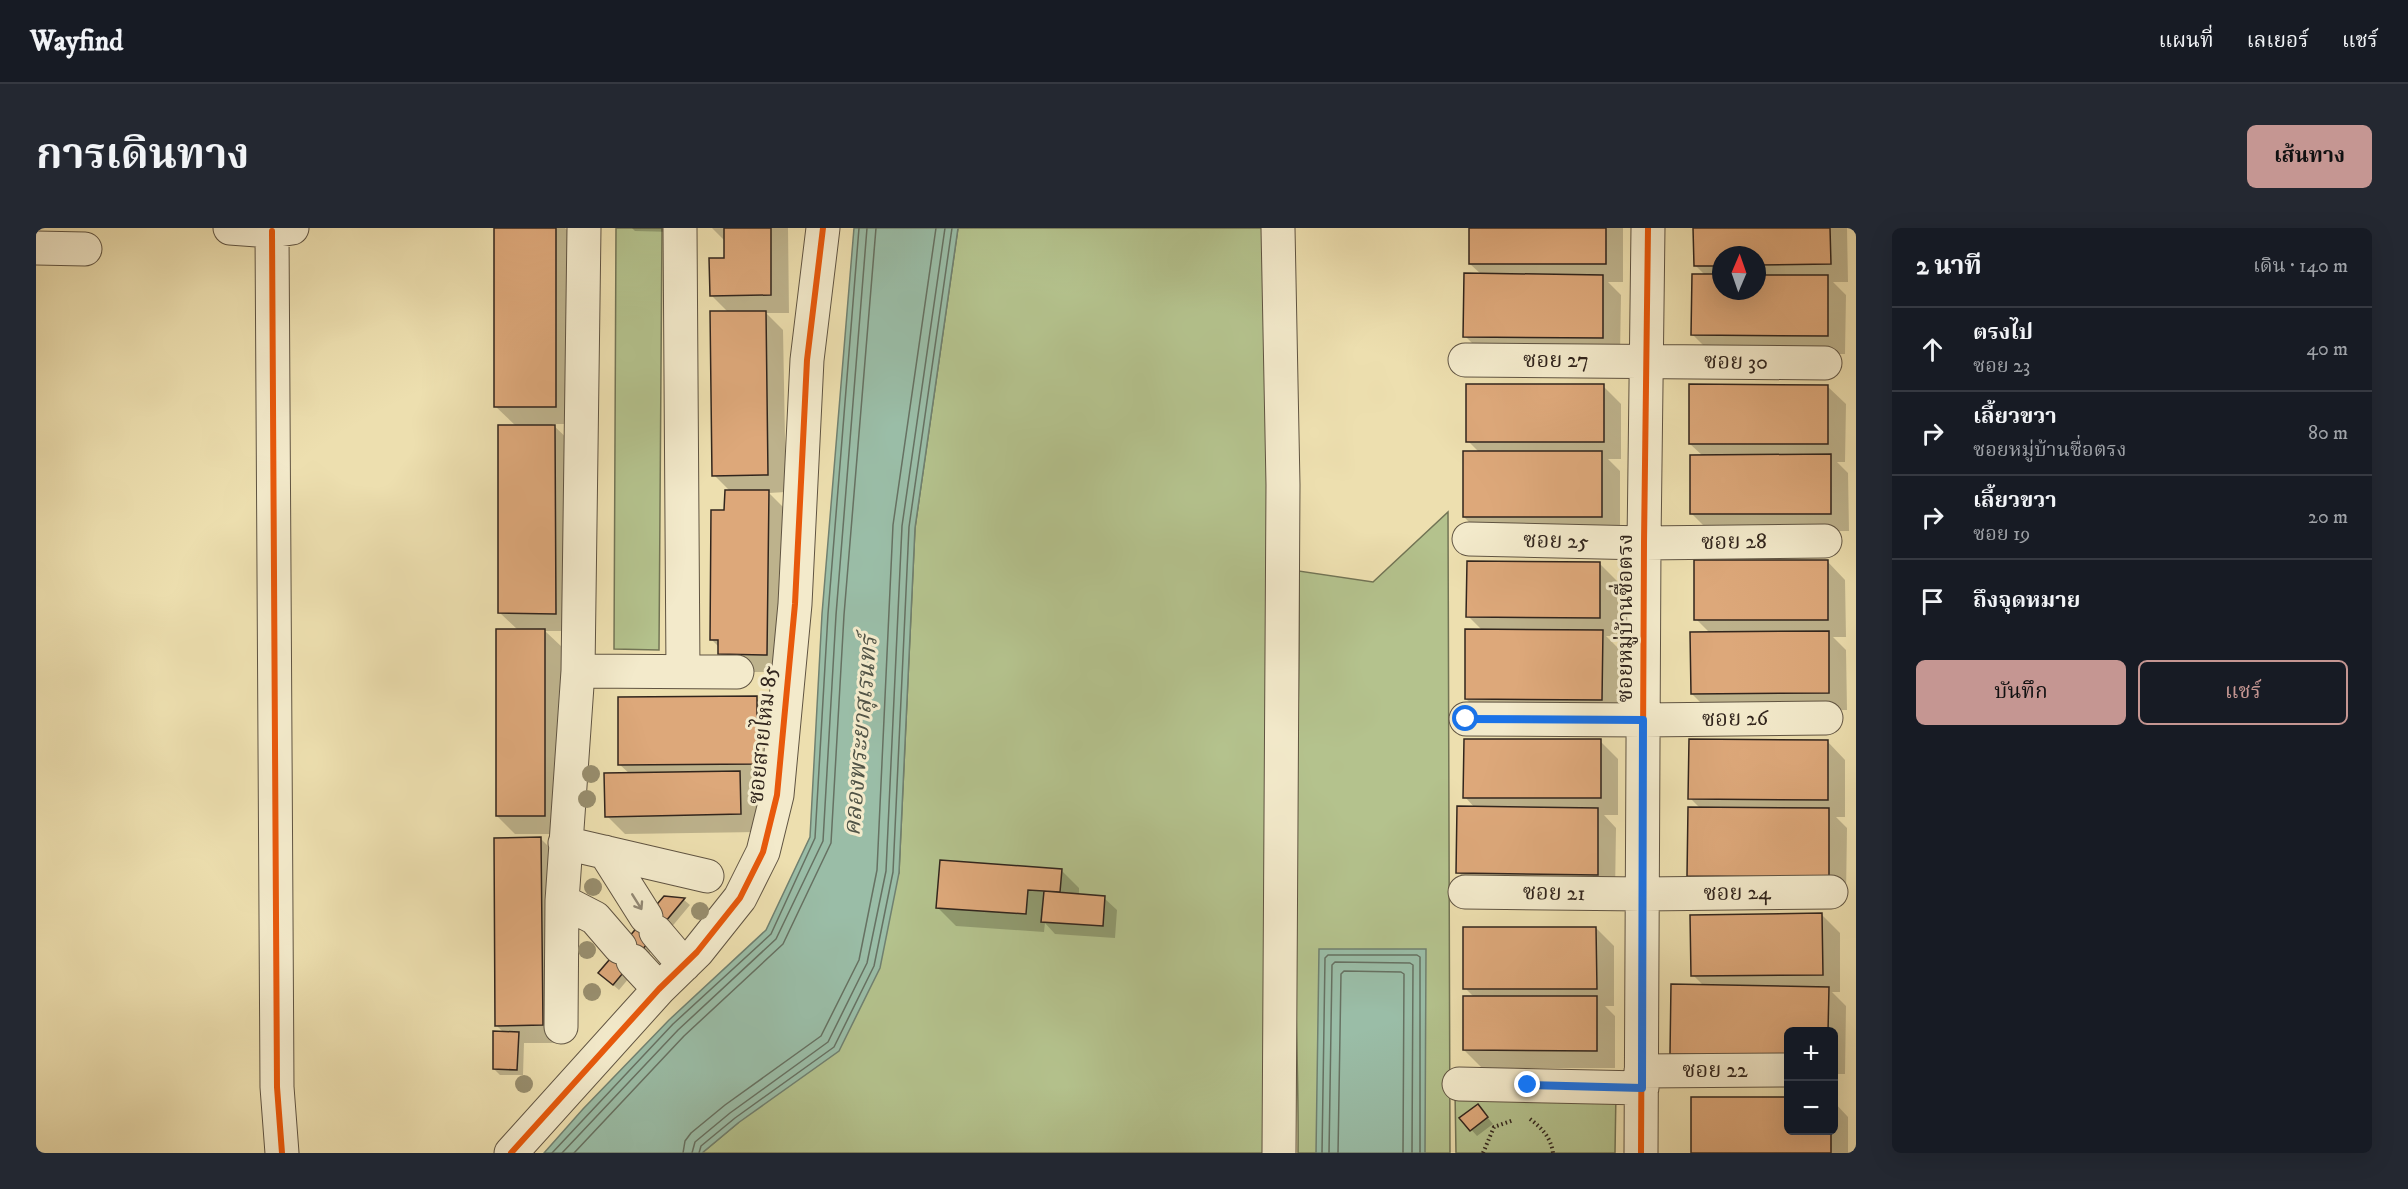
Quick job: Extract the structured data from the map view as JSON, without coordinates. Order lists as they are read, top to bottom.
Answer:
{
  "streets": {
    "street": [
      "ซอย 27",
      "ซอย 30",
      "ซอย 25",
      "ซอย 28",
      "ซอยหมู่บ้านซื่อตรง",
      "ซอย 26",
      "ซอยสายไหม 85",
      "ซอย 21",
      "ซอย 24",
      "ซอย 22"
    ]
  },
  "crossings": [
    ["ซอย 27", "ซอย 30"],
    ["ซอย 27", "ซอยหมู่บ้านซื่อตรง"],
    ["ซอย 30", "ซอยหมู่บ้านซื่อตรง"],
    ["ซอย 25", "ซอย 28"],
    ["ซอย 25", "ซอยหมู่บ้านซื่อตรง"],
    ["ซอย 28", "ซอยหมู่บ้านซื่อตรง"],
    ["ซอยหมู่บ้านซื่อตรง", "ซอย 26"],
    ["ซอยหมู่บ้านซื่อตรง", "ซอย 21"],
    ["ซอยหมู่บ้านซื่อตรง", "ซอย 24"],
    ["ซอยหมู่บ้านซื่อตรง", "ซอย 22"],
    ["ซอย 21", "ซอย 24"]
  ],
  "water": ["คลองพระยาสุเรนทร์"],
  "north": "top",
  "page": {
    "header": "Wayfind",
    "nav": ["แผนที่", "เลเยอร์", "แชร์"],
    "title": "การเดินทาง",
    "buttons": [
      "เส้นทาง",
      ["บันทึก", "แชร์"]
    ],
    "heading": ["2 นาที", "เดิน · 140 m"],
    "list": [
      ["ตรงไป", "ซอย 23", "40 m"],
      ["เลี้ยวขวา", "ซอยหมู่บ้านซื่อตรง", "80 m"],
      ["เลี้ยวขวา", "ซอย 19", "20 m"],
      "ถึงจุดหมาย"
    ],
    "map_buttons": ["+", "−"]
  }
}
